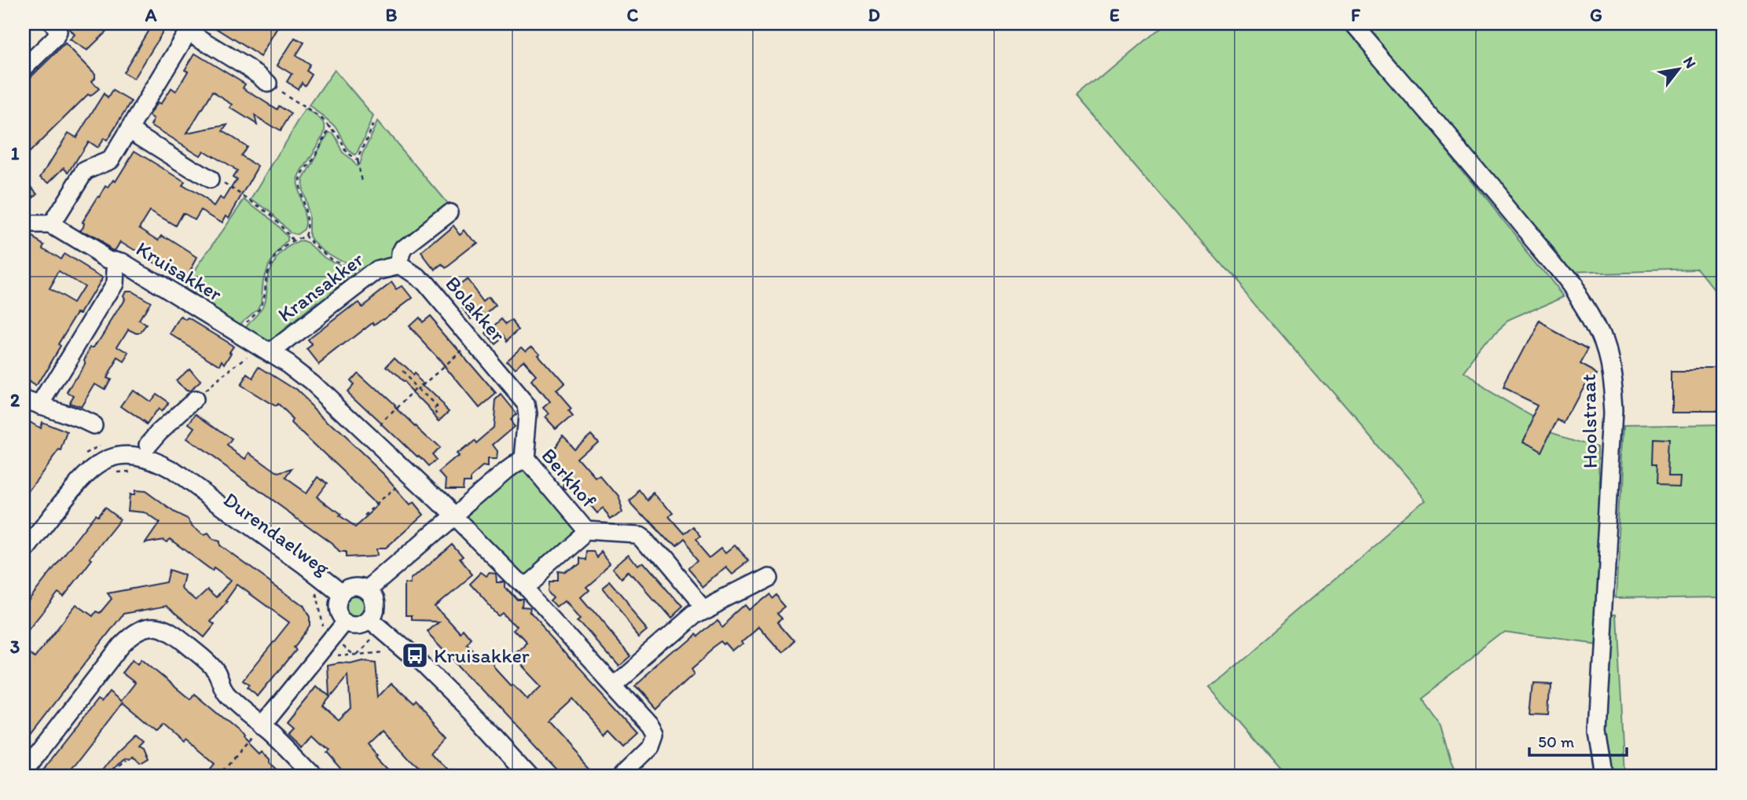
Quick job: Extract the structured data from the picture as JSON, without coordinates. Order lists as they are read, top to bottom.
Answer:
{
  "streets": {
    "street": [
      "Kruisakker",
      "Kransakker",
      "Bolakker",
      "Hoolstraat",
      "Berkhof",
      "Durendaelweg"
    ]
  },
  "crossings": [
    ["Kruisakker", "Kransakker"],
    ["Kruisakker", "Berkhof"],
    ["Kransakker", "Bolakker"],
    ["Bolakker", "Berkhof"]
  ],
  "places": {
    "bus stop": ["Kruisakker"]
  },
  "scale_bar": "50 m",
  "north": "top right",
  "grid": {
    "columns": [
      "A",
      "B",
      "C",
      "D",
      "E",
      "F",
      "G"
    ],
    "rows": ["1", "2", "3"]
  }
}
